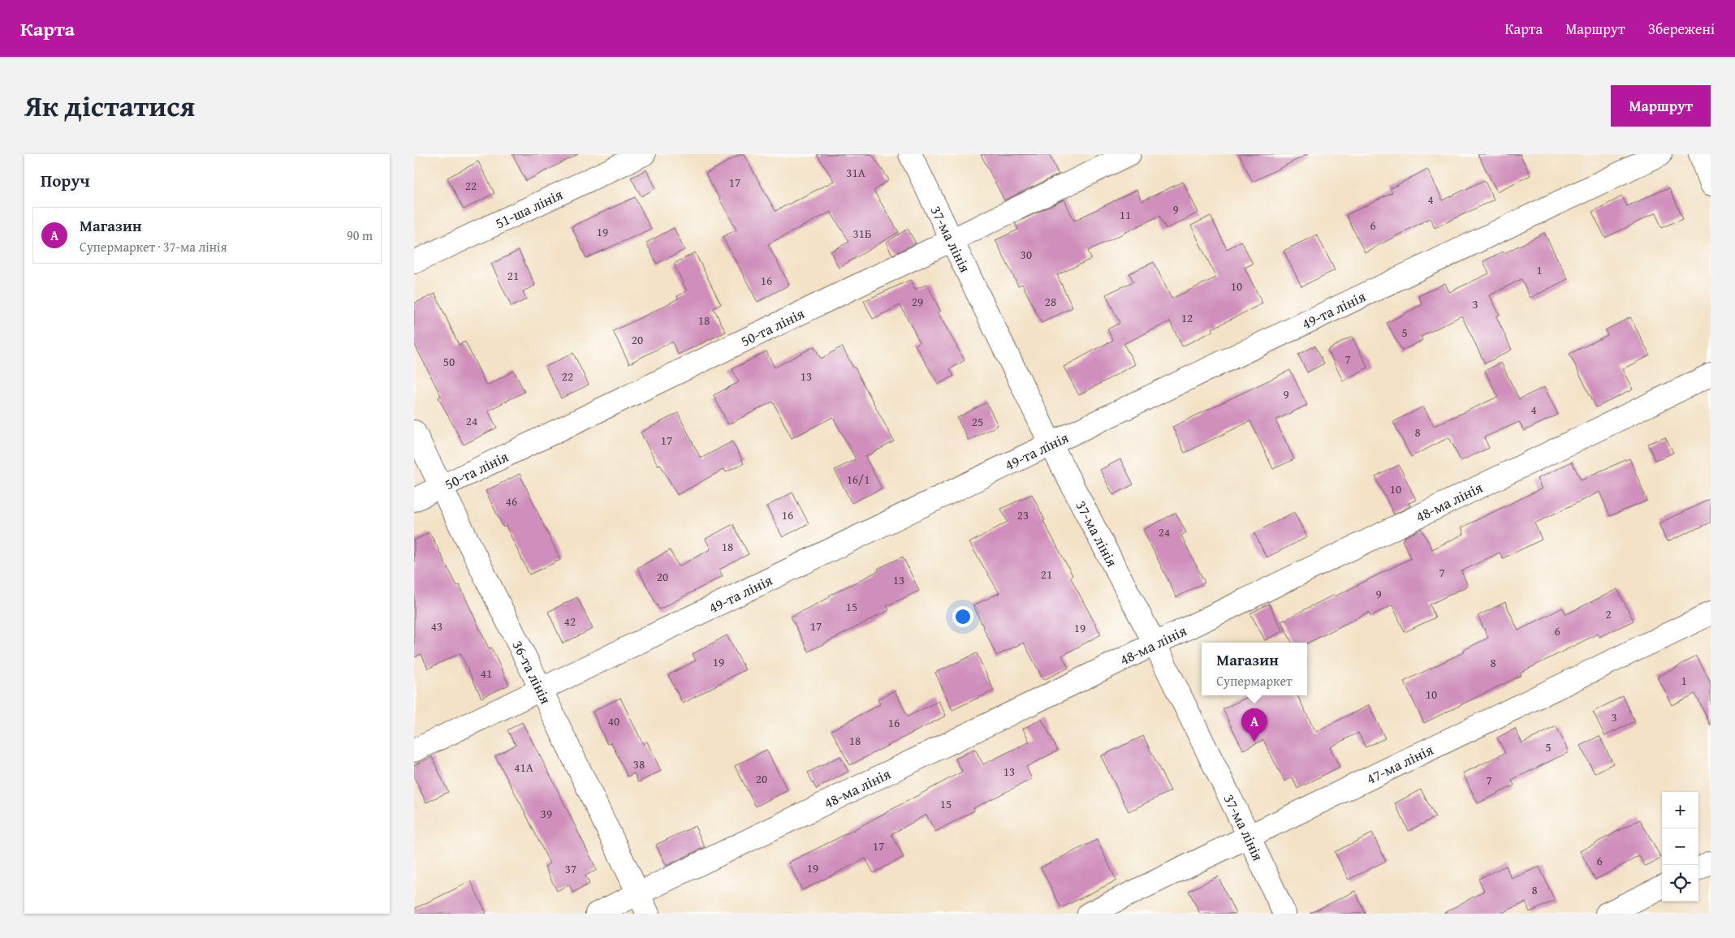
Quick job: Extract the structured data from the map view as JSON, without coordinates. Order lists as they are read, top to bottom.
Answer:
{
  "streets": {
    "street": [
      "51-ша лінія",
      "37-ма лінія",
      "49-та лінія",
      "50-та лінія",
      "48-ма лінія",
      "36-та лінія",
      "47-ма лінія"
    ]
  },
  "crossings": [
    ["37-ма лінія", "49-та лінія"],
    ["37-ма лінія", "50-та лінія"],
    ["37-ма лінія", "48-ма лінія"],
    ["37-ма лінія", "47-ма лінія"],
    ["49-та лінія", "36-та лінія"],
    ["50-та лінія", "36-та лінія"],
    ["48-ма лінія", "36-та лінія"]
  ],
  "house_numbers": [
    "31А",
    "17",
    "22",
    "4",
    "9",
    "11",
    "6",
    "19",
    "31Б",
    "30",
    "1",
    "21",
    "16",
    "10",
    "29",
    "28",
    "3",
    "12",
    "18",
    "5",
    "20",
    "7",
    "50",
    "22",
    "13",
    "9",
    "4",
    "24",
    "25",
    "8",
    "17",
    "16/1",
    "10",
    "46",
    "16",
    "23",
    "24",
    "18",
    "7",
    "21",
    "20",
    "13",
    "9",
    "15",
    "2",
    "42",
    "43",
    "17",
    "19",
    "6",
    "19",
    "8",
    "41",
    "1",
    "10",
    "3",
    "40",
    "16",
    "18",
    "5",
    "38",
    "41А",
    "13",
    "20",
    "7",
    "15",
    "39",
    "17",
    "6",
    "19",
    "37",
    "8"
  ],
  "page": {
    "header": "Карта",
    "nav": ["Карта", "Маршрут", "Збережені"],
    "title": "Як дістатися",
    "buttons": "Маршрут",
    "heading": "Поруч",
    "list": [
      {
        "mark": "A",
        "name": "Магазин",
        "note": "Супермаркет · 37-ма лінія",
        "value": "90 m"
      }
    ],
    "popup": ["Магазин", "Супермаркет"],
    "pins": "A",
    "map_buttons": ["+", "−"]
  }
}
